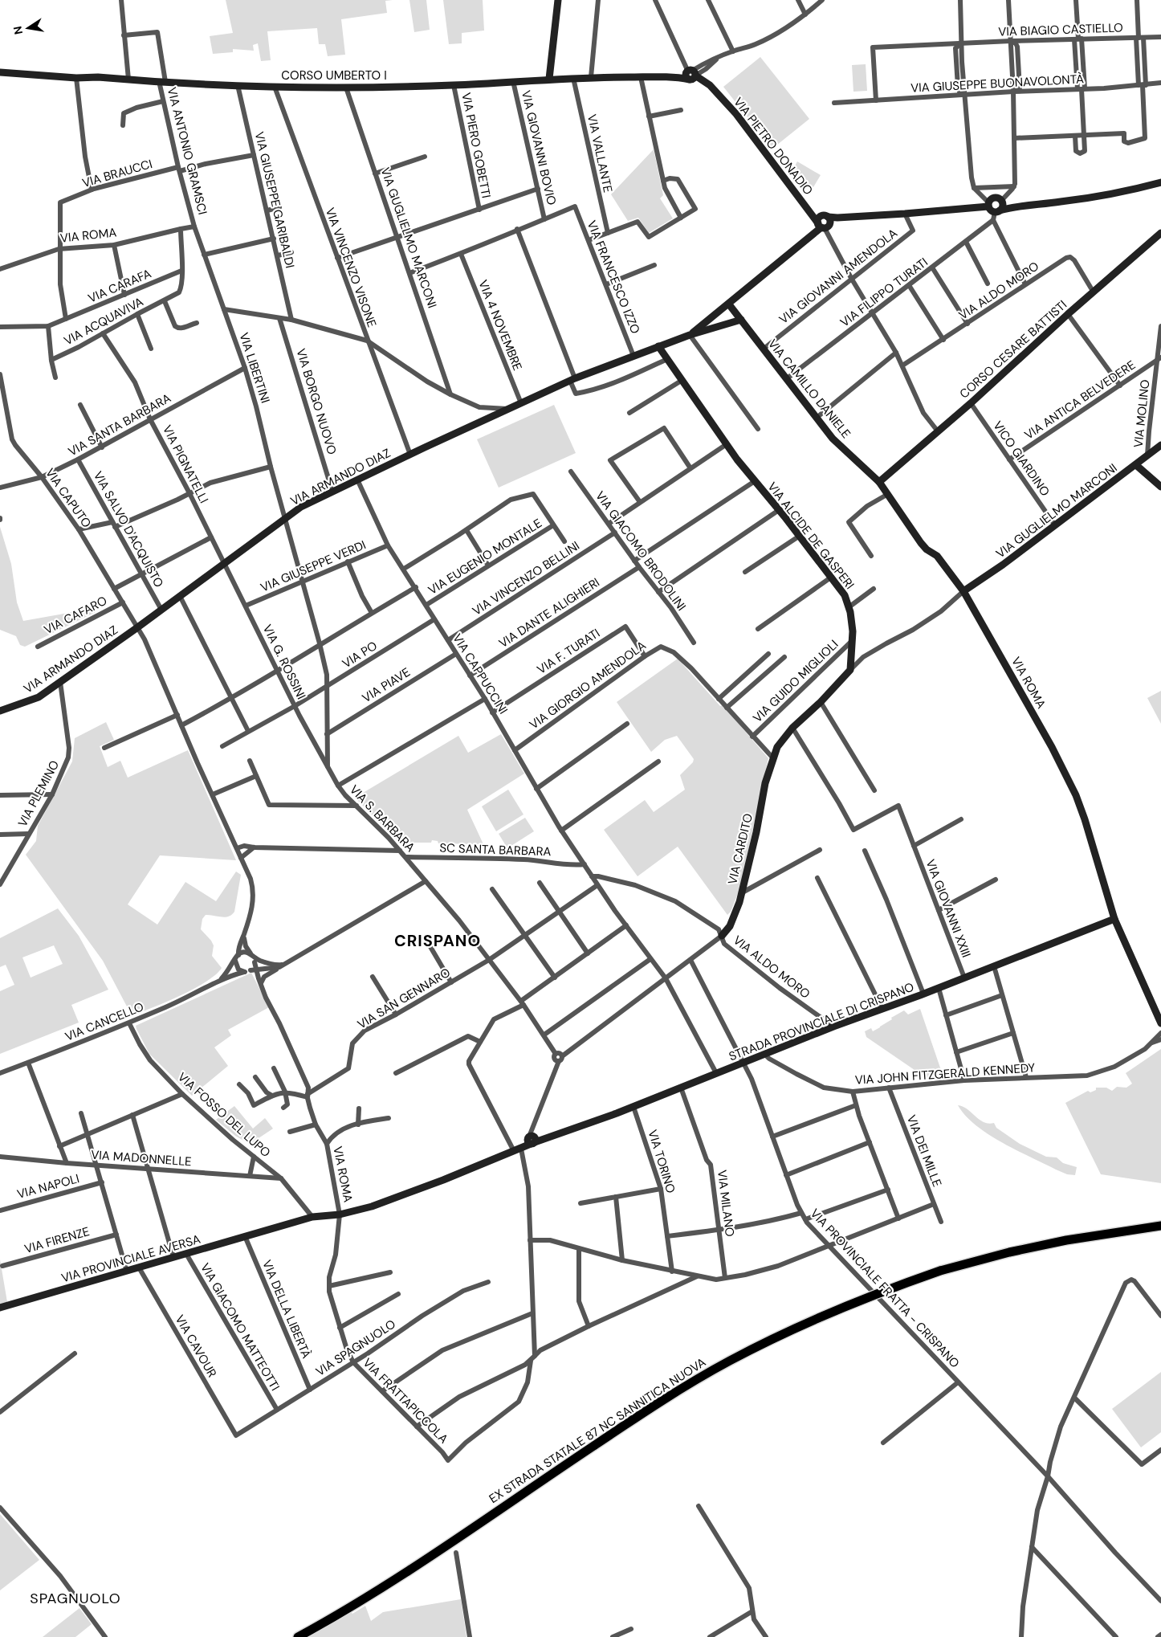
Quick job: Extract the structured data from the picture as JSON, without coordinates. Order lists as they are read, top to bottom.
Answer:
{
  "streets": {
    "highway": ["EX STRADA STATALE 87 NC SANNITICA NUOVA"],
    "street": [
      "VIA BIAGIO CASTIELLO",
      "CORSO UMBERTO I",
      "VIA GIUSEPPE BUONAVOLONTÀ",
      "VIA PIERO GOBETTI",
      "VIA PIETRO DONADIO",
      "VIA GIOVANNI BOVIO",
      "VIA ANTONIO GRAMSCI",
      "VIA VALLANTE",
      "VIA BRAUCCI",
      "VIA GIUSEPPE GARIBALDI",
      "VIA ROMA",
      "VIA GUGLIELMO MARCONI",
      "VIA VINCENZO VISONE",
      "VIA GIOVANNI AMENDOLA",
      "VIA FRANCESCO IZZO",
      "VIA CARAFA",
      "VIA ALDO MORO",
      "VIA FILIPPO TURATI",
      "VIA ACQUAVIVA",
      "VIA 4 NOVEMBRE",
      "CORSO CESARE BATTISTI",
      "VIA LIBERTINI",
      "VIA CAMILLO DANIELE",
      "VIA ANTICA BELVEDERE",
      "VIA BORGO NUOVO",
      "VIA MOLINO",
      "VIA SANTA BARBARA",
      "VICO GIARDINO",
      "VIA PIGNATELLI",
      "VIA ARMANDO DIAZ",
      "VIA CAPUTO",
      "VIA SALVO D'ACQUISTO",
      "VIA ALCIDE DE GASPERI",
      "VIA GIACOMO BRODOLINI",
      "VIA EUGENIO MONTALE",
      "VIA GIUSEPPE VERDI",
      "VIA VINCENZO BELLINI",
      "VIA DANTE ALIGHIERI",
      "VIA CAFARO",
      "VIA F. TURATI",
      "VIA PO",
      "VIA G. ROSSINI",
      "VIA CAPPUCCINI",
      "VIA GUIDO MIGLIOLI",
      "VIA PIAVE",
      "VIA GIORGIO AMENDOLA",
      "VIA PLEMINO",
      "VIA S. BARBARA",
      "VIA CARDITO",
      "SC SANTA BARBARA",
      "VIA GIOVANNI XXIII",
      "VIA SAN GENNARO",
      "VIA CANCELLO",
      "STRADA PROVINCIALE DI CRISPANO",
      "VIA JOHN FITZGERALD KENNEDY",
      "VIA FOSSO DEL LUPO",
      "VIA DEI MILLE",
      "VIA MADONNELLE",
      "VIA TORINO",
      "VIA NAPOLI",
      "VIA MILANO",
      "VIA FIRENZE",
      "VIA PROVINCIALE AVERSA",
      "VIA PROVINCIALE FRATTA - CRISPANO",
      "VIA DELLA LIBERTÀ",
      "VIA GIACOMO MATTEOTTI",
      "VIA CAVOUR",
      "VIA SPAGNUOLO",
      "VIA FRATTAPICCOLA"
    ]
  },
  "crossings": [
    ["VIA BIAGIO CASTIELLO", "VIA GIUSEPPE BUONAVOLONTÀ"],
    ["CORSO UMBERTO I", "VIA PIERO GOBETTI"],
    ["CORSO UMBERTO I", "VIA PIETRO DONADIO"],
    ["CORSO UMBERTO I", "VIA GIOVANNI BOVIO"],
    ["CORSO UMBERTO I", "VIA ANTONIO GRAMSCI"],
    ["CORSO UMBERTO I", "VIA VALLANTE"],
    ["CORSO UMBERTO I", "VIA GIUSEPPE GARIBALDI"],
    ["CORSO UMBERTO I", "VIA GUGLIELMO MARCONI"],
    ["CORSO UMBERTO I", "VIA VINCENZO VISONE"],
    ["VIA GIOVANNI BOVIO", "VIA FRANCESCO IZZO"],
    ["VIA ANTONIO GRAMSCI", "VIA BRAUCCI"],
    ["VIA ANTONIO GRAMSCI", "VIA ROMA"],
    ["VIA ANTONIO GRAMSCI", "VIA LIBERTINI"],
    ["VIA BRAUCCI", "VIA GIUSEPPE GARIBALDI"],
    ["VIA BRAUCCI", "VIA ROMA"],
    ["VIA ROMA", "VIA GUGLIELMO MARCONI"],
    ["VIA ROMA", "CORSO CESARE BATTISTI"],
    ["VIA ROMA", "VIA LIBERTINI"],
    ["VIA ROMA", "VIA CAMILLO DANIELE"],
    ["VIA ROMA", "VIA SAN GENNARO"],
    ["VIA ROMA", "STRADA PROVINCIALE DI CRISPANO"],
    ["VIA ROMA", "VIA FRATTAPICCOLA"],
    ["VIA GUGLIELMO MARCONI", "VIA MOLINO"],
    ["VIA GUGLIELMO MARCONI", "VICO GIARDINO"],
    ["VIA VINCENZO VISONE", "VIA ARMANDO DIAZ"],
    ["VIA GIOVANNI AMENDOLA", "VIA CAMILLO DANIELE"],
    ["VIA FRANCESCO IZZO", "VIA ARMANDO DIAZ"],
    ["VIA CARAFA", "VIA ACQUAVIVA"],
    ["VIA ALDO MORO", "CORSO CESARE BATTISTI"],
    ["VIA ALDO MORO", "VIA CAPPUCCINI"],
    ["VIA ALDO MORO", "VIA CARDITO"],
    ["VIA ALDO MORO", "STRADA PROVINCIALE DI CRISPANO"],
    ["VIA FILIPPO TURATI", "VIA CAMILLO DANIELE"],
    ["VIA ACQUAVIVA", "VIA PIGNATELLI"],
    ["VIA 4 NOVEMBRE", "VIA ARMANDO DIAZ"],
    ["CORSO CESARE BATTISTI", "VIA CAMILLO DANIELE"],
    ["CORSO CESARE BATTISTI", "VICO GIARDINO"],
    ["VIA LIBERTINI", "VIA SANTA BARBARA"],
    ["VIA LIBERTINI", "VIA ARMANDO DIAZ"],
    ["VIA LIBERTINI", "VIA GIUSEPPE VERDI"],
    ["VIA LIBERTINI", "VIA PO"],
    ["VIA LIBERTINI", "VIA G. ROSSINI"],
    ["VIA LIBERTINI", "VIA PIAVE"],
    ["VIA LIBERTINI", "VIA S. BARBARA"],
    ["VIA ANTICA BELVEDERE", "VIA MOLINO"],
    ["VIA ANTICA BELVEDERE", "VICO GIARDINO"],
    ["VIA BORGO NUOVO", "VIA ARMANDO DIAZ"],
    ["VIA SANTA BARBARA", "VIA PIGNATELLI"],
    ["VIA SANTA BARBARA", "VIA CAPUTO"],
    ["VIA SANTA BARBARA", "VIA SALVO D'ACQUISTO"],
    ["VIA PIGNATELLI", "VIA ARMANDO DIAZ"],
    ["VIA PIGNATELLI", "VIA G. ROSSINI"],
    ["VIA ARMANDO DIAZ", "VIA CAPUTO"],
    ["VIA ARMANDO DIAZ", "VIA SALVO D'ACQUISTO"],
    ["VIA ARMANDO DIAZ", "VIA ALCIDE DE GASPERI"],
    ["VIA ARMANDO DIAZ", "VIA G. ROSSINI"],
    ["VIA ARMANDO DIAZ", "VIA CAPPUCCINI"],
    ["VIA ARMANDO DIAZ", "VIA PLEMINO"],
    ["VIA CAPUTO", "VIA CAFARO"],
    ["VIA ALCIDE DE GASPERI", "VIA GUIDO MIGLIOLI"],
    ["VIA GIACOMO BRODOLINI", "VIA VINCENZO BELLINI"],
    ["VIA GIACOMO BRODOLINI", "VIA DANTE ALIGHIERI"],
    ["VIA EUGENIO MONTALE", "VIA CAPPUCCINI"],
    ["VIA GIUSEPPE VERDI", "VIA G. ROSSINI"],
    ["VIA GIUSEPPE VERDI", "VIA CAPPUCCINI"],
    ["VIA VINCENZO BELLINI", "VIA CAPPUCCINI"],
    ["VIA DANTE ALIGHIERI", "VIA CAPPUCCINI"],
    ["VIA F. TURATI", "VIA CAPPUCCINI"],
    ["VIA F. TURATI", "VIA GIORGIO AMENDOLA"],
    ["VIA PO", "VIA G. ROSSINI"],
    ["VIA PO", "VIA CAPPUCCINI"],
    ["VIA G. ROSSINI", "VIA S. BARBARA"],
    ["VIA CAPPUCCINI", "VIA PIAVE"],
    ["VIA CAPPUCCINI", "VIA GIORGIO AMENDOLA"],
    ["VIA CAPPUCCINI", "SC SANTA BARBARA"],
    ["VIA CAPPUCCINI", "VIA SAN GENNARO"],
    ["VIA CAPPUCCINI", "STRADA PROVINCIALE DI CRISPANO"],
    ["VIA GUIDO MIGLIOLI", "VIA GIORGIO AMENDOLA"],
    ["VIA GIORGIO AMENDOLA", "VIA CARDITO"],
    ["VIA S. BARBARA", "SC SANTA BARBARA"],
    ["VIA S. BARBARA", "VIA SAN GENNARO"],
    ["VIA GIOVANNI XXIII", "STRADA PROVINCIALE DI CRISPANO"],
    ["VIA CANCELLO", "VIA FOSSO DEL LUPO"],
    ["STRADA PROVINCIALE DI CRISPANO", "VIA JOHN FITZGERALD KENNEDY"],
    ["STRADA PROVINCIALE DI CRISPANO", "VIA FOSSO DEL LUPO"],
    ["STRADA PROVINCIALE DI CRISPANO", "VIA TORINO"],
    ["STRADA PROVINCIALE DI CRISPANO", "VIA MILANO"],
    ["STRADA PROVINCIALE DI CRISPANO", "VIA PROVINCIALE AVERSA"],
    ["STRADA PROVINCIALE DI CRISPANO", "VIA PROVINCIALE FRATTA - CRISPANO"],
    ["STRADA PROVINCIALE DI CRISPANO", "VIA FRATTAPICCOLA"],
    ["VIA JOHN FITZGERALD KENNEDY", "VIA DEI MILLE"],
    ["VIA FOSSO DEL LUPO", "VIA MADONNELLE"],
    ["VIA FOSSO DEL LUPO", "VIA PROVINCIALE AVERSA"],
    ["VIA PROVINCIALE AVERSA", "VIA DELLA LIBERTÀ"],
    ["VIA PROVINCIALE AVERSA", "VIA GIACOMO MATTEOTTI"],
    ["VIA PROVINCIALE AVERSA", "VIA CAVOUR"],
    ["VIA DELLA LIBERTÀ", "VIA SPAGNUOLO"],
    ["VIA GIACOMO MATTEOTTI", "VIA SPAGNUOLO"],
    ["VIA CAVOUR", "VIA SPAGNUOLO"],
    ["VIA SPAGNUOLO", "VIA FRATTAPICCOLA"]
  ],
  "districts": ["CRISPANO", "SPAGNUOLO"],
  "north": "left"
}
